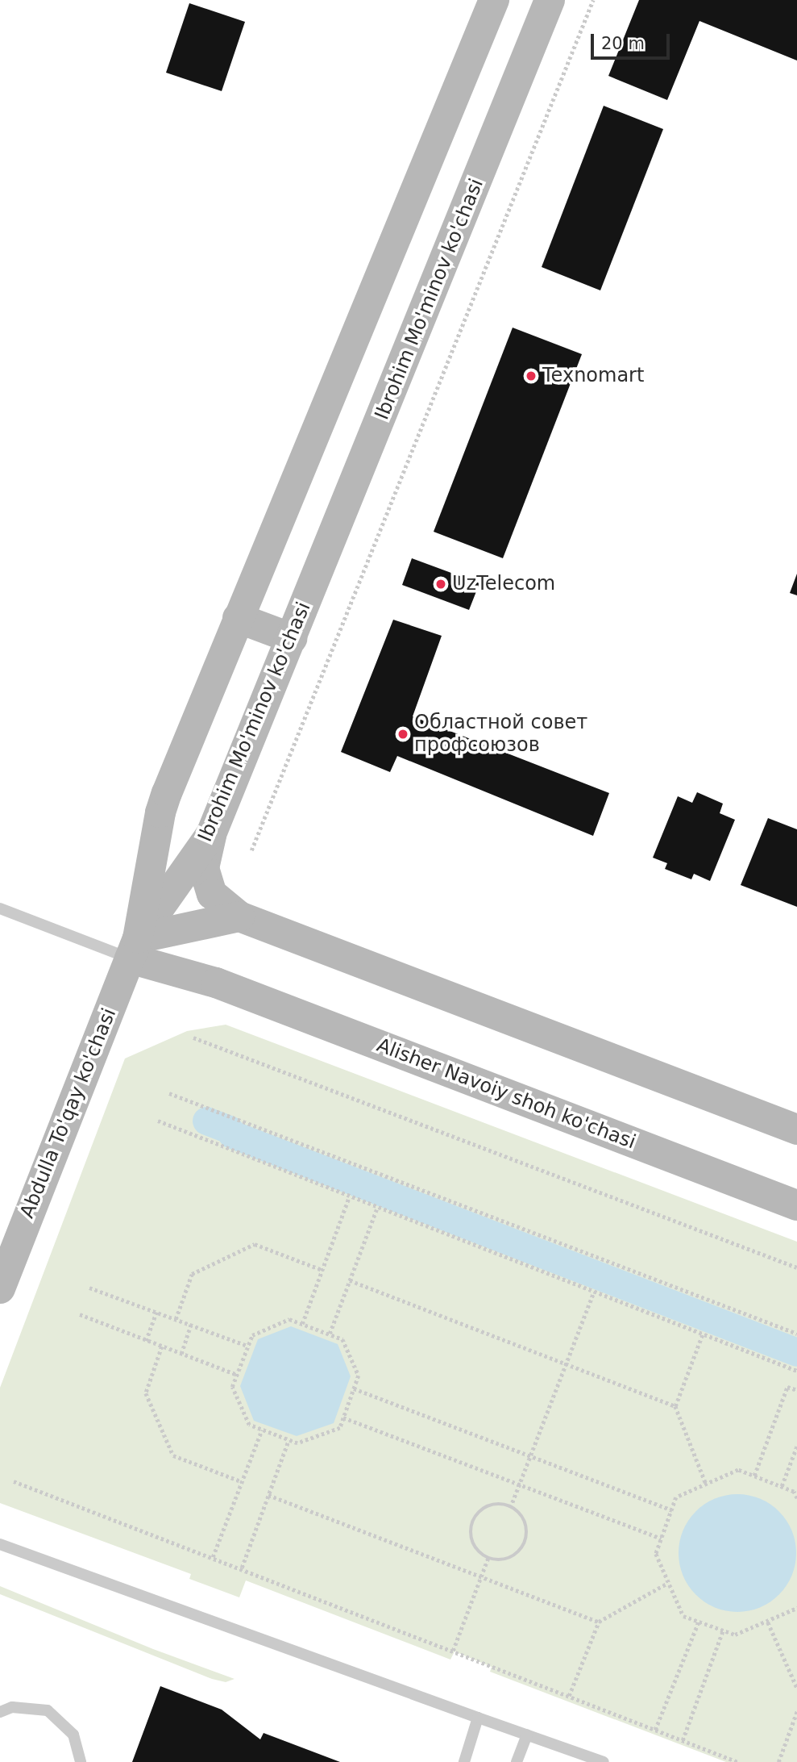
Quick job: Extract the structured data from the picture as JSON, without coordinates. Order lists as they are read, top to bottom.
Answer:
{
  "streets": {
    "main road": ["Ibrohim Mo'minov ko'chasi", "Alisher Navoiy shoh ko'chasi", "Abdulla To'qay ko'chasi"]
  },
  "crossings": [
    ["Ibrohim Mo'minov ko'chasi", "Alisher Navoiy shoh ko'chasi"],
    ["Ibrohim Mo'minov ko'chasi", "Abdulla To'qay ko'chasi"],
    ["Alisher Navoiy shoh ko'chasi", "Abdulla To'qay ko'chasi"]
  ],
  "places": ["Texnomart", "UzTelecom", "Областной совет профсоюзов"],
  "scale_bar": "20 m"
}
